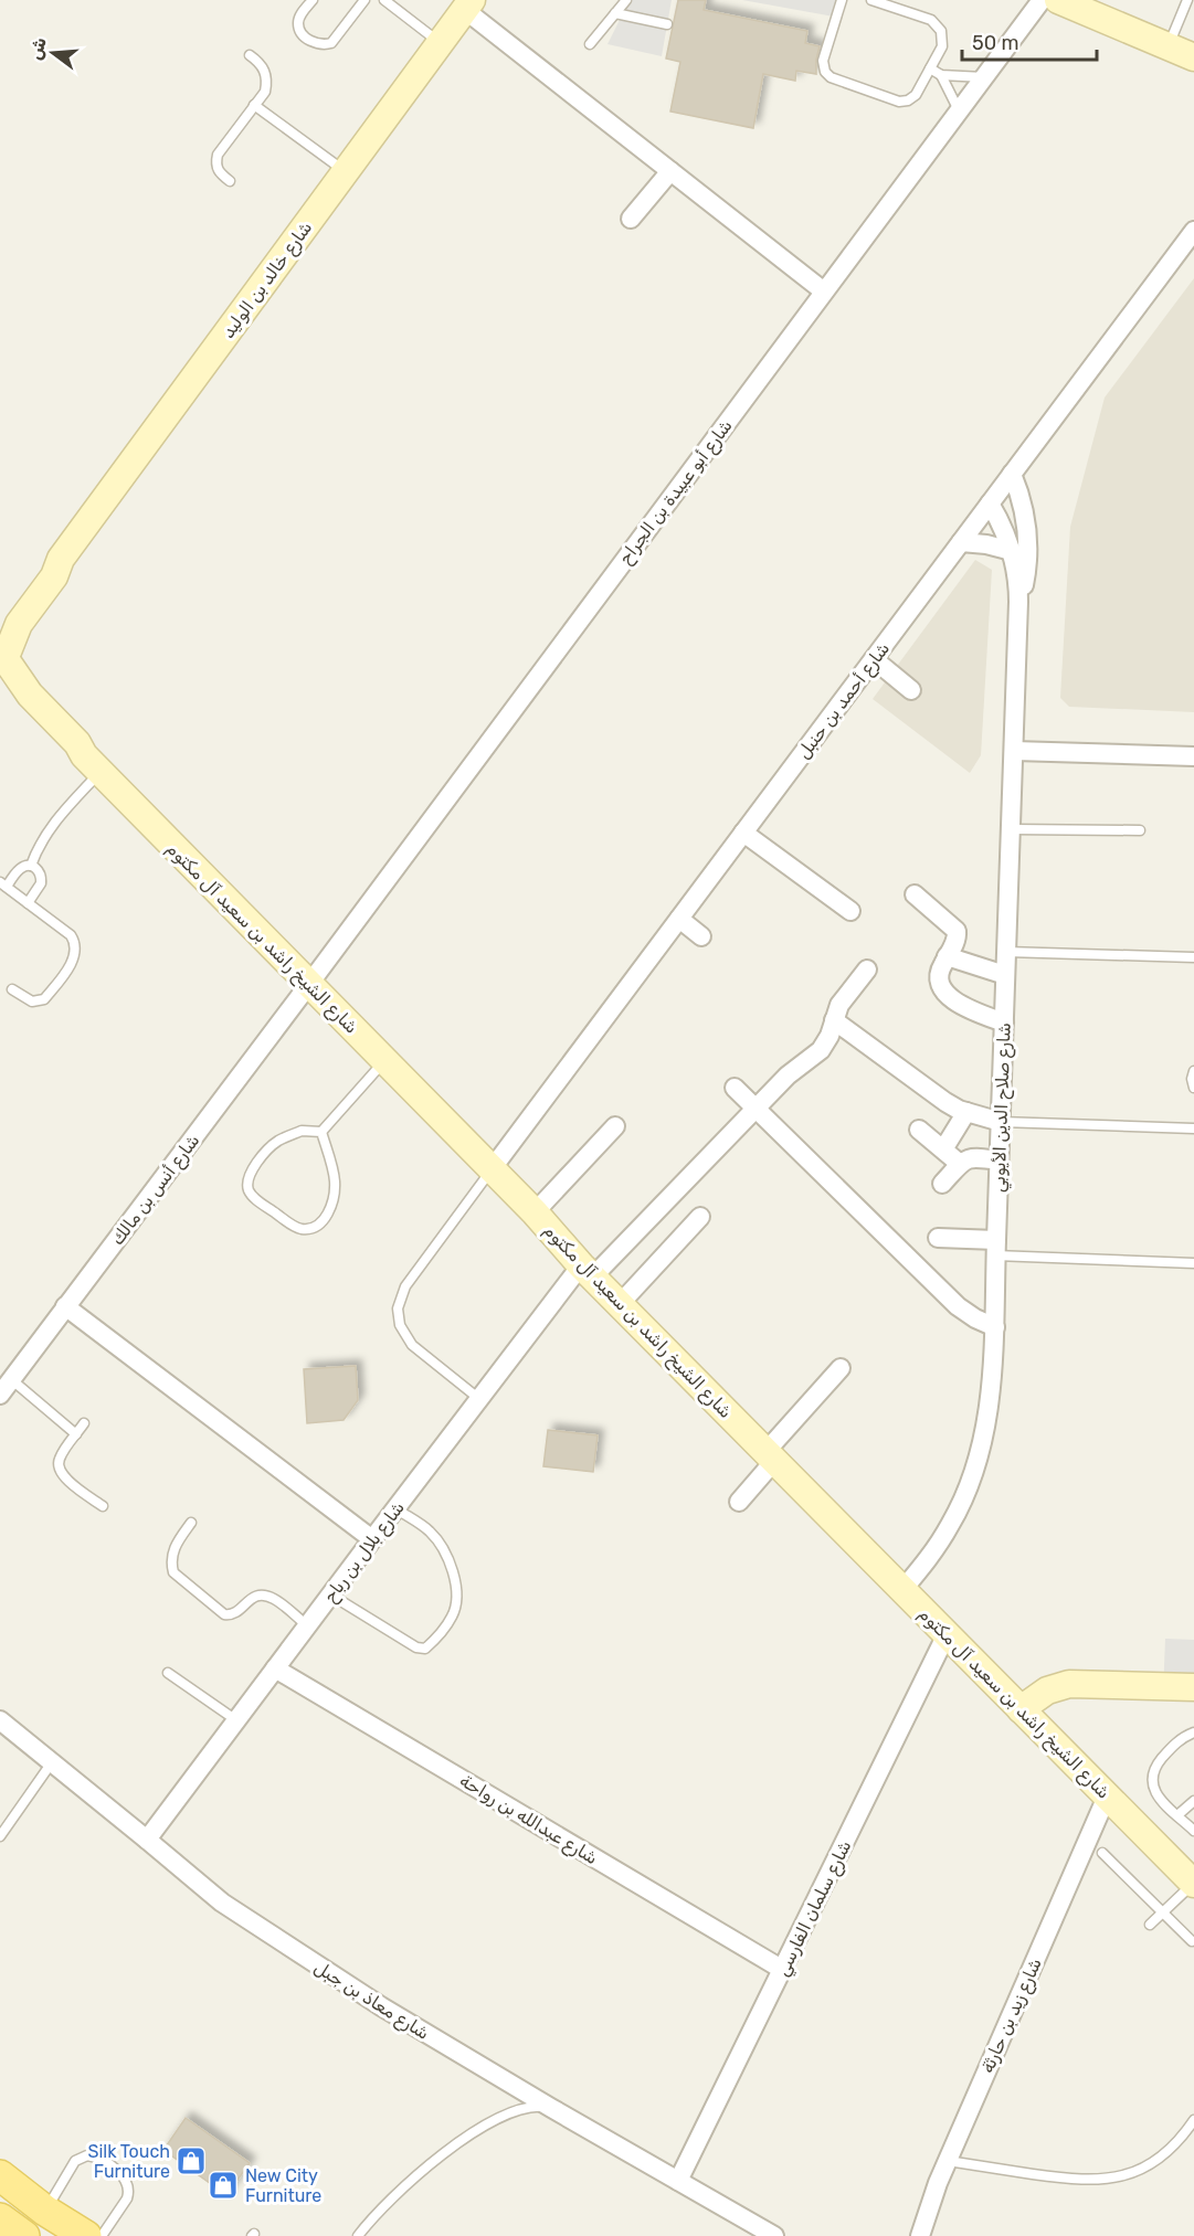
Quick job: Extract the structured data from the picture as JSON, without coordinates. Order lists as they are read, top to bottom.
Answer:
{
  "streets": {
    "street": [
      "شارع خالد بن الوليد",
      "شارع أبو عبيدة بن الجراح",
      "شارع أحمد بن حنبل",
      "شارع الشيخ راشد بن سعيد آل مكتوم",
      "شارع صلاح الدين الأيوبي",
      "شارع أنس بن مالك",
      "شارع بلال بن رباح",
      "شارع عبدالله بن رواحة",
      "شارع سلمان الفارسي",
      "شارع معاذ بن جبل",
      "شارع زيد بن حارثة"
    ]
  },
  "crossings": [
    ["شارع خالد بن الوليد", "شارع الشيخ راشد بن سعيد آل مكتوم"],
    ["شارع أبو عبيدة بن الجراح", "شارع الشيخ راشد بن سعيد آل مكتوم"],
    ["شارع أبو عبيدة بن الجراح", "شارع أنس بن مالك"],
    ["شارع أحمد بن حنبل", "شارع الشيخ راشد بن سعيد آل مكتوم"],
    ["شارع أحمد بن حنبل", "شارع صلاح الدين الأيوبي"],
    ["شارع الشيخ راشد بن سعيد آل مكتوم", "شارع صلاح الدين الأيوبي"],
    ["شارع الشيخ راشد بن سعيد آل مكتوم", "شارع أنس بن مالك"],
    ["شارع الشيخ راشد بن سعيد آل مكتوم", "شارع بلال بن رباح"],
    ["شارع الشيخ راشد بن سعيد آل مكتوم", "شارع سلمان الفارسي"],
    ["شارع الشيخ راشد بن سعيد آل مكتوم", "شارع زيد بن حارثة"],
    ["شارع بلال بن رباح", "شارع عبدالله بن رواحة"],
    ["شارع بلال بن رباح", "شارع معاذ بن جبل"],
    ["شارع عبدالله بن رواحة", "شارع سلمان الفارسي"],
    ["شارع سلمان الفارسي", "شارع معاذ بن جبل"]
  ],
  "places": {
    "shop": ["Silk Touch Furniture", "New City Furniture"]
  },
  "scale_bar": "50 m",
  "north": "left"
}
